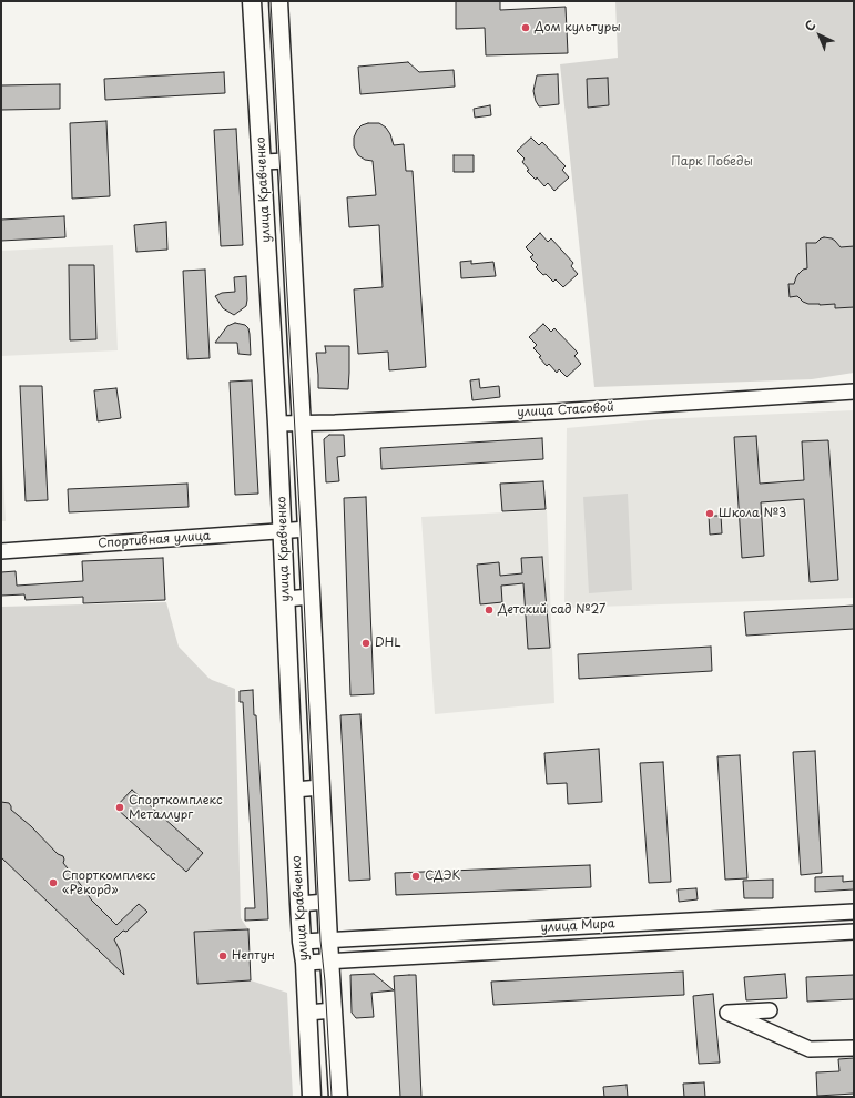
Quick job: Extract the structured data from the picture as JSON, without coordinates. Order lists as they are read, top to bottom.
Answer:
{
  "streets": {
    "main road": ["улица Кравченко"],
    "street": ["улица Стасовой", "Спортивная улица", "улица Мира"]
  },
  "crossings": [
    ["улица Кравченко", "улица Стасовой"],
    ["улица Кравченко", "Спортивная улица"],
    ["улица Кравченко", "улица Мира"]
  ],
  "parks": ["Парк Победы"],
  "places": [
    "Дом культуры",
    "Школа №3",
    "Детский сад №27",
    "DHL",
    "Спорткомплекс Металлург",
    "СДЭК",
    "Спорткомплекс «Рекорд»",
    "Нептун"
  ],
  "north": "top left"
}
